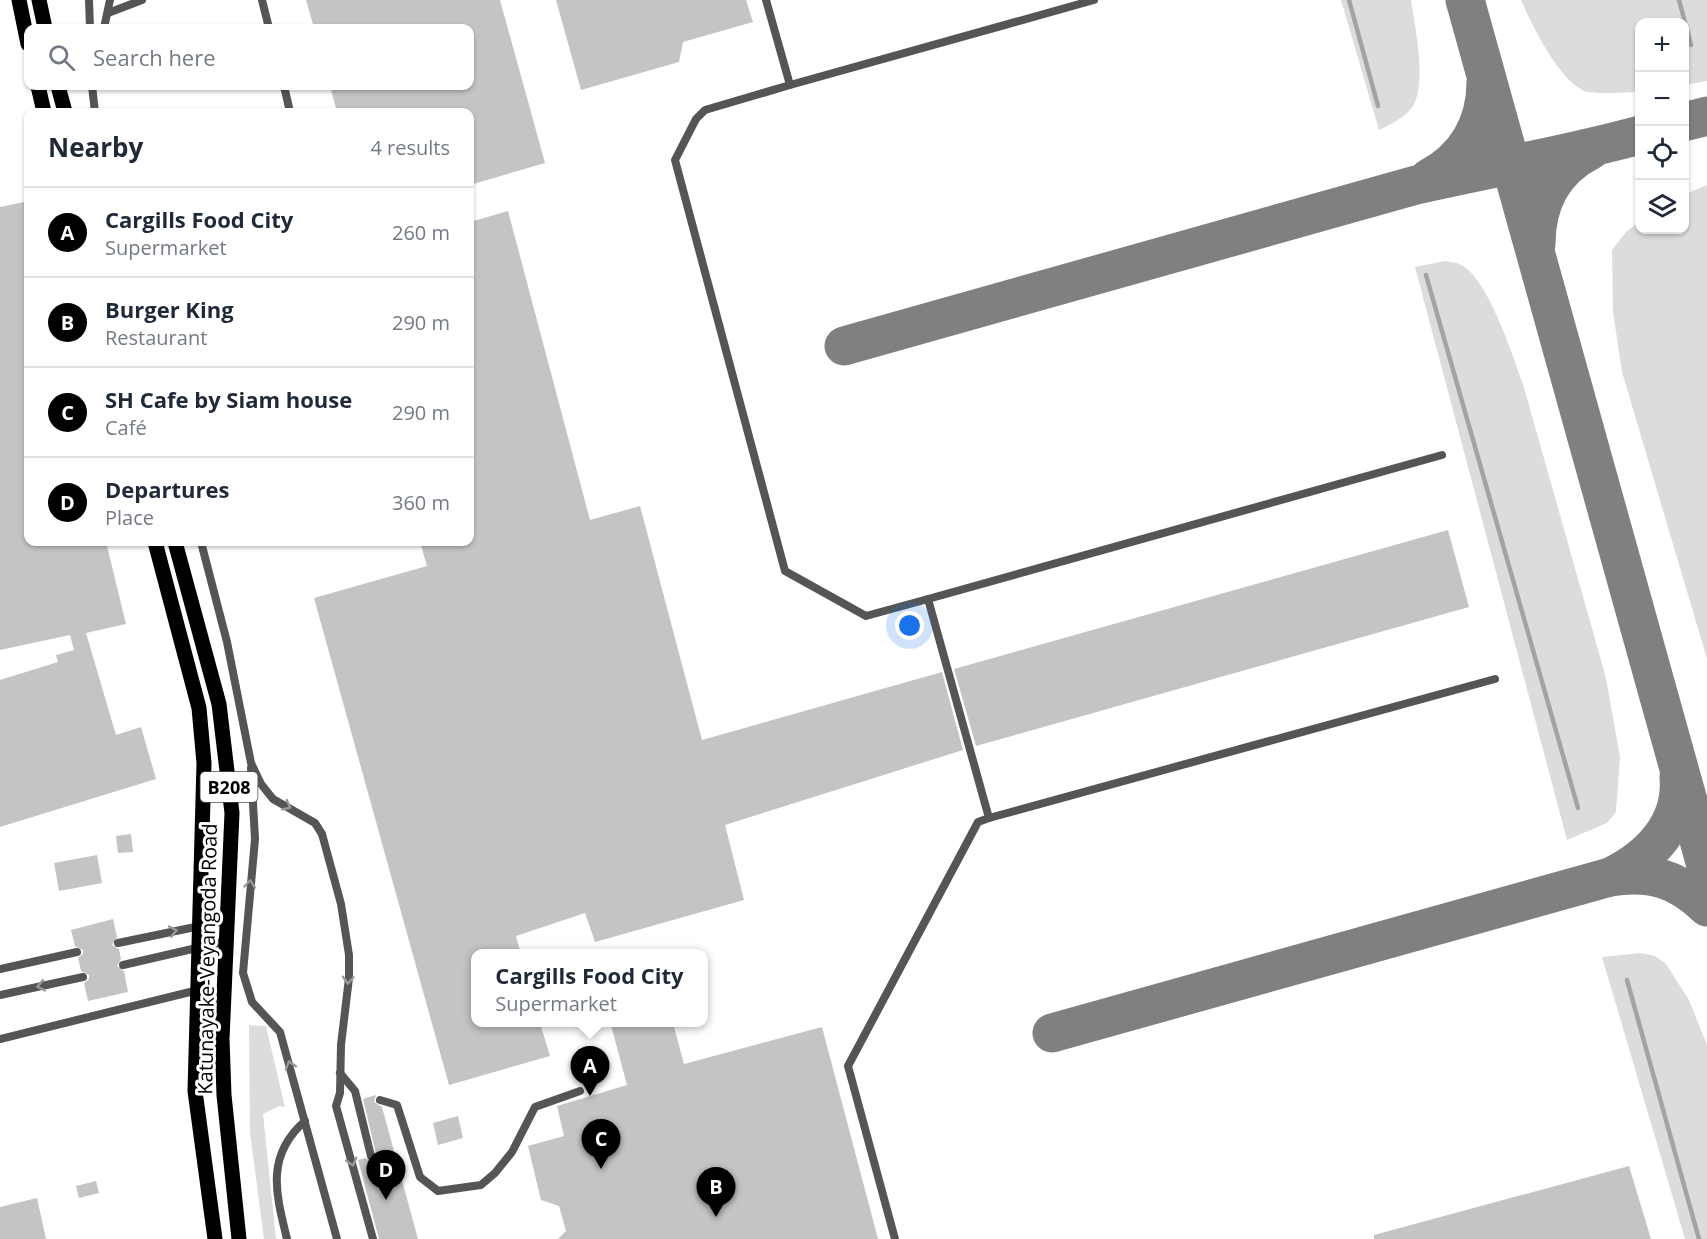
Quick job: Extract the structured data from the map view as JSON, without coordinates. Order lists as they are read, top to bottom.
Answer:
{
  "streets": {
    "main road": ["B208", "Katunayake-Veyangoda Road"]
  },
  "page": {
    "map_buttons": ["+", "−"],
    "search": "Search here",
    "heading": ["Nearby", "4 results"],
    "list": [
      {
        "mark": "A",
        "name": "Cargills Food City",
        "note": "Supermarket",
        "value": "260 m"
      },
      {
        "mark": "B",
        "name": "Burger King",
        "note": "Restaurant",
        "value": "290 m"
      },
      {
        "mark": "C",
        "name": "SH Cafe by Siam house",
        "note": "Café",
        "value": "290 m"
      },
      {
        "mark": "D",
        "name": "Departures",
        "note": "Place",
        "value": "360 m"
      }
    ],
    "popup": ["Cargills Food City", "Supermarket"],
    "pins": [
      "A",
      "C",
      "D",
      "B"
    ]
  }
}
